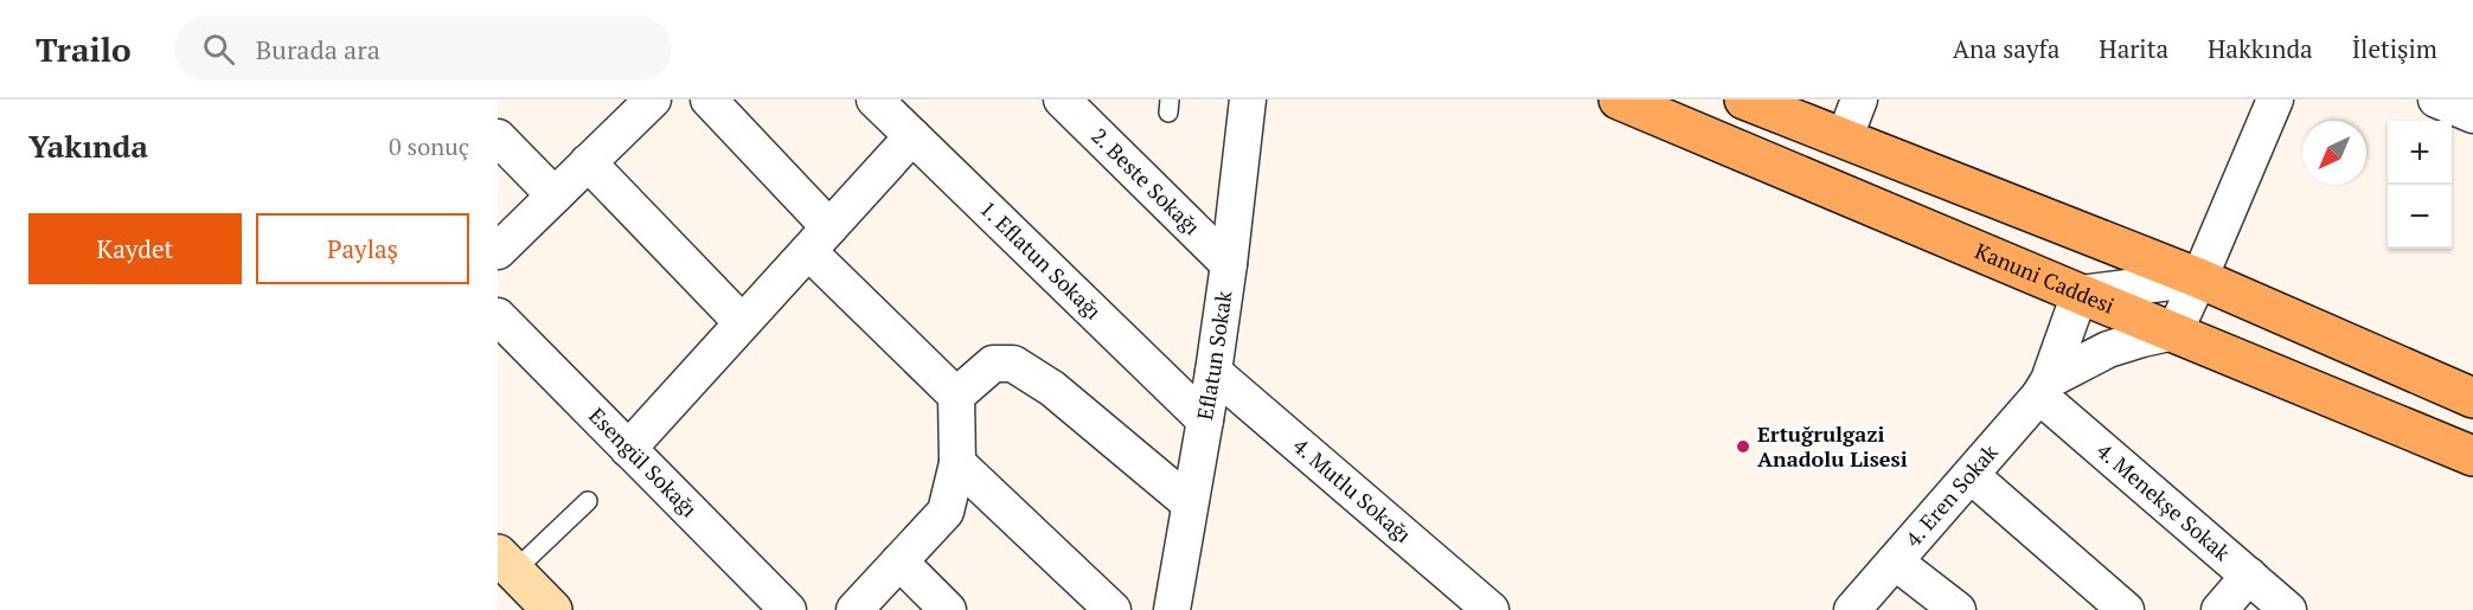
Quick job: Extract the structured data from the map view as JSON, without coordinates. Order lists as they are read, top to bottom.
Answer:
{
  "streets": {
    "main road": ["Kanuni Caddesi"],
    "street": [
      "2. Beste Sokağı",
      "1. Eflatun Sokağı",
      "Eflatun Sokak",
      "Esengül Sokağı",
      "4. Mutlu Sokağı",
      "4. Eren Sokak",
      "4. Menekşe Sokak"
    ]
  },
  "crossings": [
    ["2. Beste Sokağı", "Eflatun Sokak"],
    ["1. Eflatun Sokağı", "Eflatun Sokak"],
    ["Kanuni Caddesi", "4. Eren Sokak"],
    ["Eflatun Sokak", "4. Mutlu Sokağı"],
    ["4. Eren Sokak", "4. Menekşe Sokak"]
  ],
  "places": ["Ertuğrulgazi Anadolu Lisesi"],
  "north": "bottom left",
  "page": {
    "header": "Trailo",
    "search": "Burada ara",
    "nav": [
      "Ana sayfa",
      "Harita",
      "Hakkında",
      "İletişim"
    ],
    "heading": ["Yakında", "0 sonuç"],
    "map_buttons": ["+", "−"],
    "buttons": ["Kaydet", "Paylaş"]
  }
}
